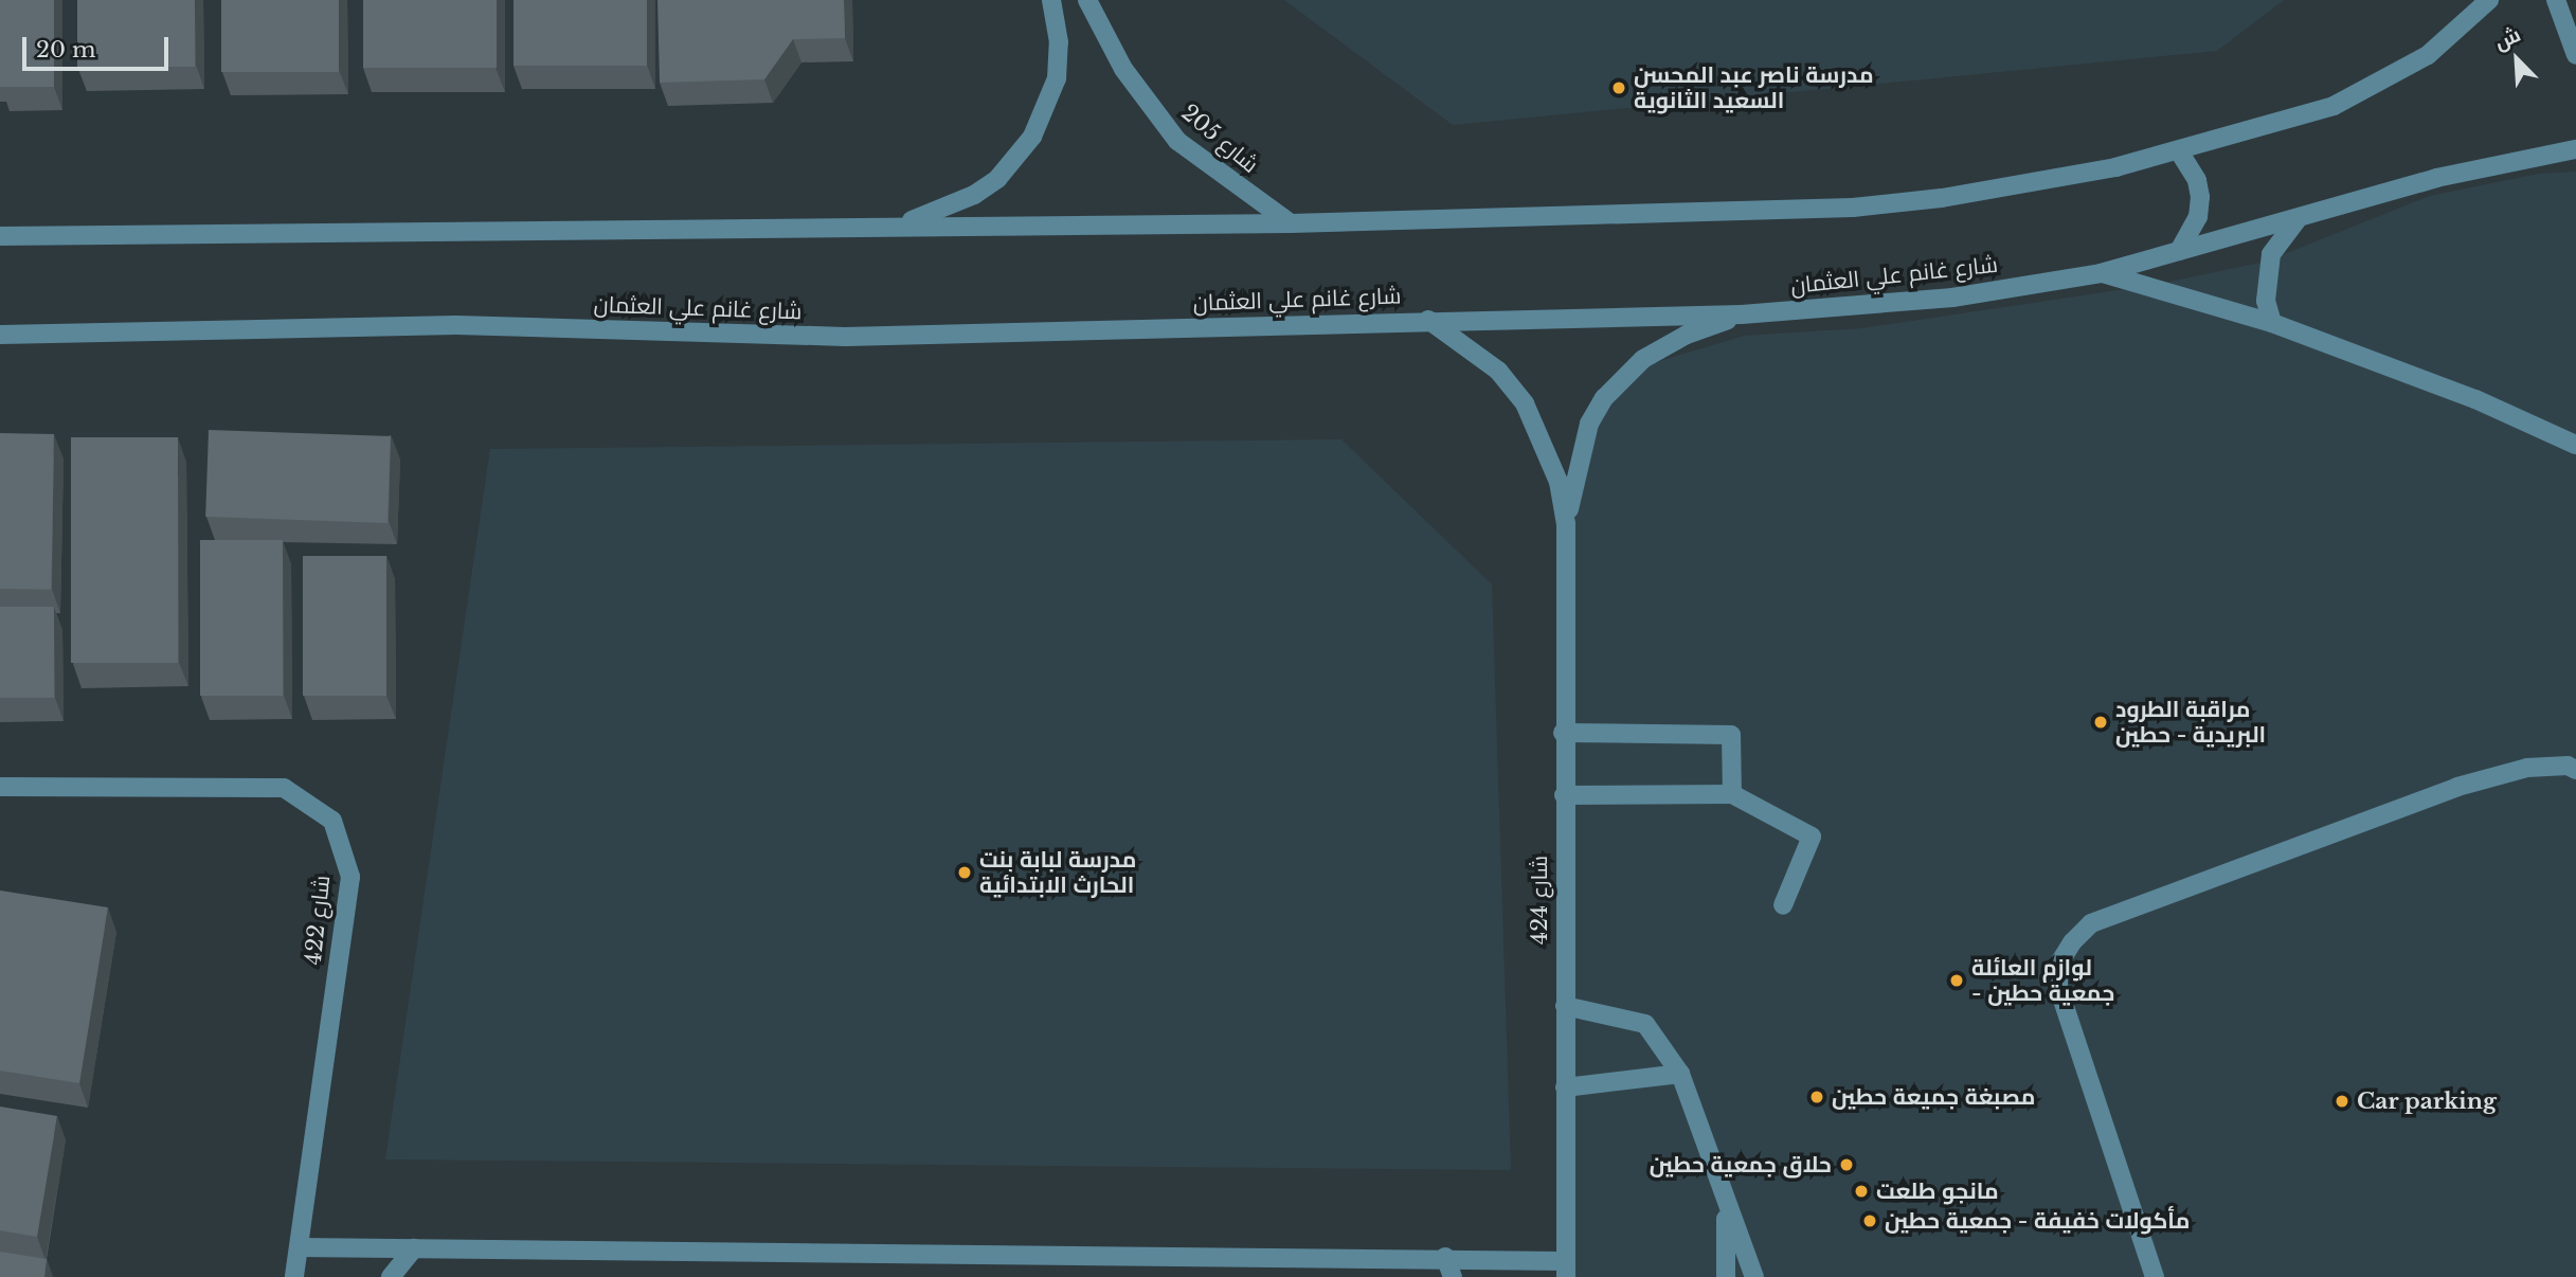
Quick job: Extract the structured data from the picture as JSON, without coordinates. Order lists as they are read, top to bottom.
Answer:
{
  "streets": {
    "street": [
      "شارع 205",
      "شارع غانم علي العثمان",
      "شارع 424",
      "شارع 422"
    ]
  },
  "crossings": [
    ["شارع غانم علي العثمان", "شارع 424"]
  ],
  "places": [
    "مدرسة ناصر عبد المحسن السعيد الثانوية",
    "مراقبة الطرود البريدية - حطين",
    "مدرسة لبابة بنت الحارث الابتدائية",
    "لوازم العائلة - جمعية حطين",
    "مصبغة جميعة حطين",
    "Car parking",
    "حلاق جمعية حطين",
    "مانجو طلعت",
    "مأكولات خفيفة - جمعية حطين"
  ],
  "scale_bar": "20 m",
  "north": "top left"
}
